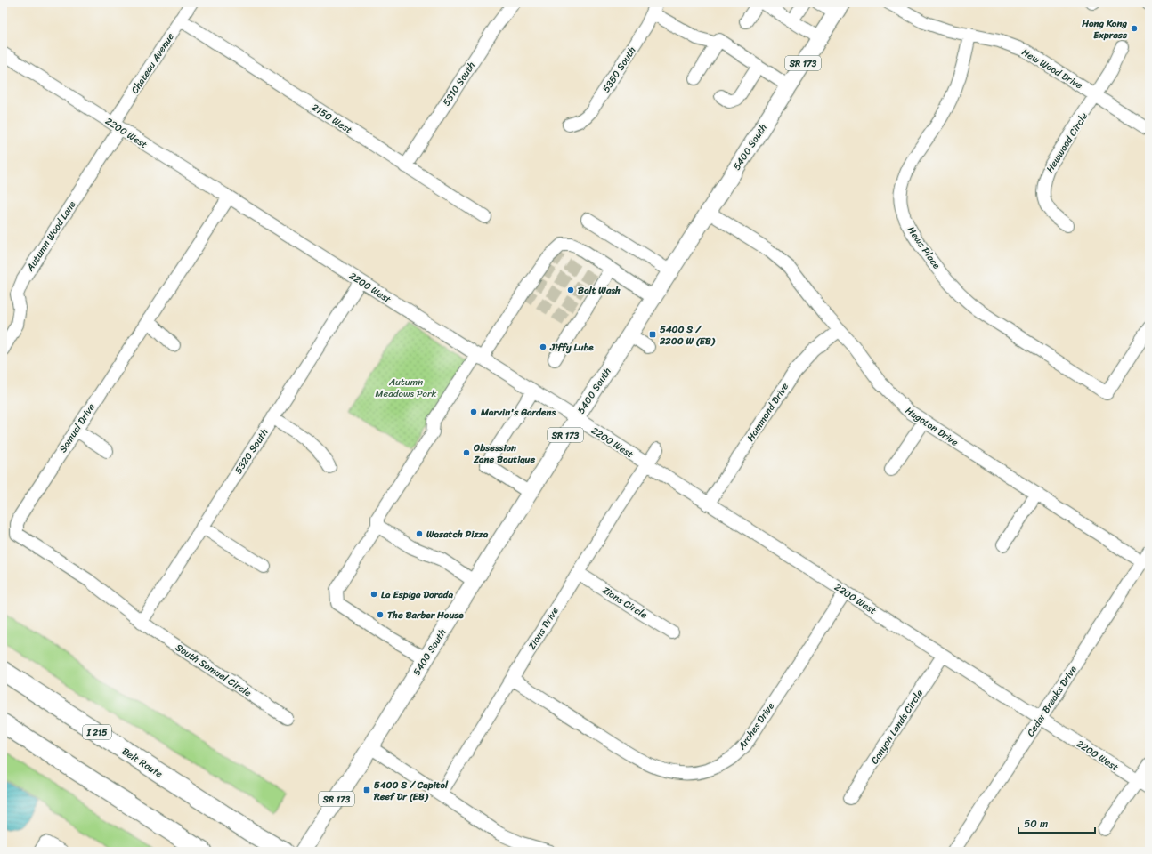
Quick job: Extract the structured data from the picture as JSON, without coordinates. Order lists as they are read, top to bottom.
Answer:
{
  "streets": {
    "highway": ["I 215", "Belt Route"],
    "main road": ["SR 173", "5400 South"],
    "street": [
      "Chateau Avenue",
      "Hew Wood Drive",
      "5350 South",
      "5310 South",
      "2150 West",
      "2200 West",
      "Hewwood Circle",
      "Autumn Wood Lane",
      "Hews Place",
      "Hammond Drive",
      "Hugoton Drive",
      "Samuel Drive",
      "5320 South",
      "Zions Circle",
      "Zions Drive",
      "South Samuel Circle",
      "Cedar Breaks Drive",
      "Arches Drive",
      "Canyon Lands Circle"
    ]
  },
  "crossings": [
    ["Chateau Avenue", "2150 West"],
    ["Chateau Avenue", "2200 West"],
    ["Chateau Avenue", "Autumn Wood Lane"],
    ["Hew Wood Drive", "Hewwood Circle"],
    ["Hew Wood Drive", "Hews Place"],
    ["5310 South", "2150 West"],
    ["2200 West", "5400 South"],
    ["2200 West", "Autumn Wood Lane"],
    ["2200 West", "Hammond Drive"],
    ["2200 West", "Samuel Drive"],
    ["2200 West", "5320 South"],
    ["2200 West", "Zions Drive"],
    ["2200 West", "Cedar Breaks Drive"],
    ["2200 West", "Arches Drive"],
    ["2200 West", "Canyon Lands Circle"],
    ["5400 South", "Hugoton Drive"],
    ["Hammond Drive", "Hugoton Drive"],
    ["Hugoton Drive", "Cedar Breaks Drive"],
    ["Samuel Drive", "5320 South"],
    ["Samuel Drive", "South Samuel Circle"],
    ["5320 South", "South Samuel Circle"],
    ["Zions Circle", "Zions Drive"],
    ["Zions Drive", "Arches Drive"]
  ],
  "parks": ["Autumn Meadows Park"],
  "places": {
    "other": [
      "Hong Kong Express",
      "Bolt Wash",
      "Jiffy Lube",
      "Marvin's Gardens",
      "Obsession Zane Boutique",
      "Wasatch Pizza",
      "La Espiga Dorada",
      "The Barber House"
    ],
    "transit": ["5400 S / 2200 W (EB)", "5400 S / Capitol Reef Dr (EB)"]
  },
  "scale_bar": "50 m"
}
